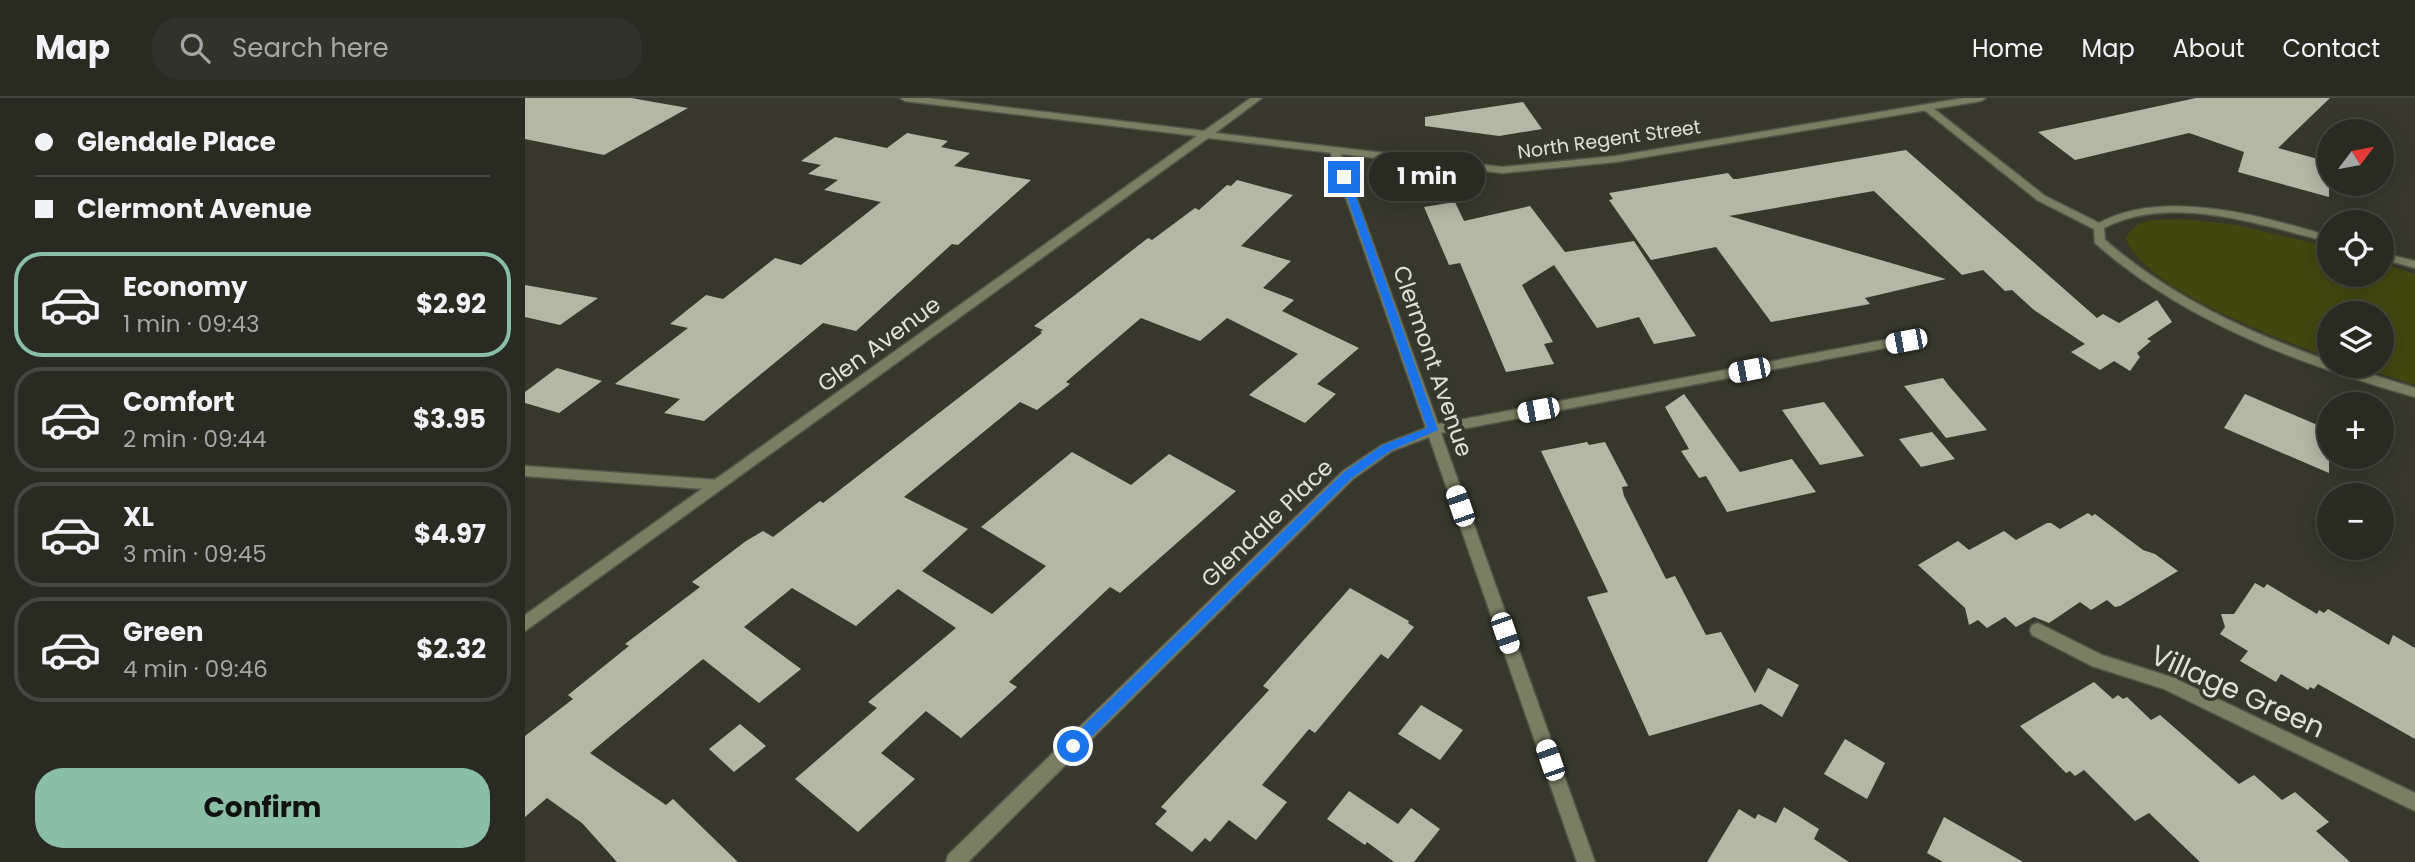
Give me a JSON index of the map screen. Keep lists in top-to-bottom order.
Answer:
{
  "streets": {
    "street": [
      "North Regent Street",
      "Glen Avenue",
      "Clermont Avenue",
      "Glendale Place",
      "Village Green"
    ]
  },
  "crossings": [
    ["North Regent Street", "Glen Avenue"],
    ["North Regent Street", "Clermont Avenue"],
    ["Clermont Avenue", "Glendale Place"]
  ],
  "north": "top right",
  "page": {
    "header": "Map",
    "search": "Search here",
    "nav": [
      "Home",
      "Map",
      "About",
      "Contact"
    ],
    "banner": ["Glendale Place", "Clermont Avenue"],
    "map_buttons": ["+", "−"],
    "bubble": "1 min",
    "list": [
      {
        "name": "Economy",
        "note": "1 min · 09:43",
        "value": "$2.92"
      },
      {
        "name": "Comfort",
        "note": "2 min · 09:44",
        "value": "$3.95"
      },
      {
        "name": "XL",
        "note": "3 min · 09:45",
        "value": "$4.97"
      },
      {
        "name": "Green",
        "note": "4 min · 09:46",
        "value": "$2.32"
      }
    ],
    "buttons": "Confirm"
  }
}
